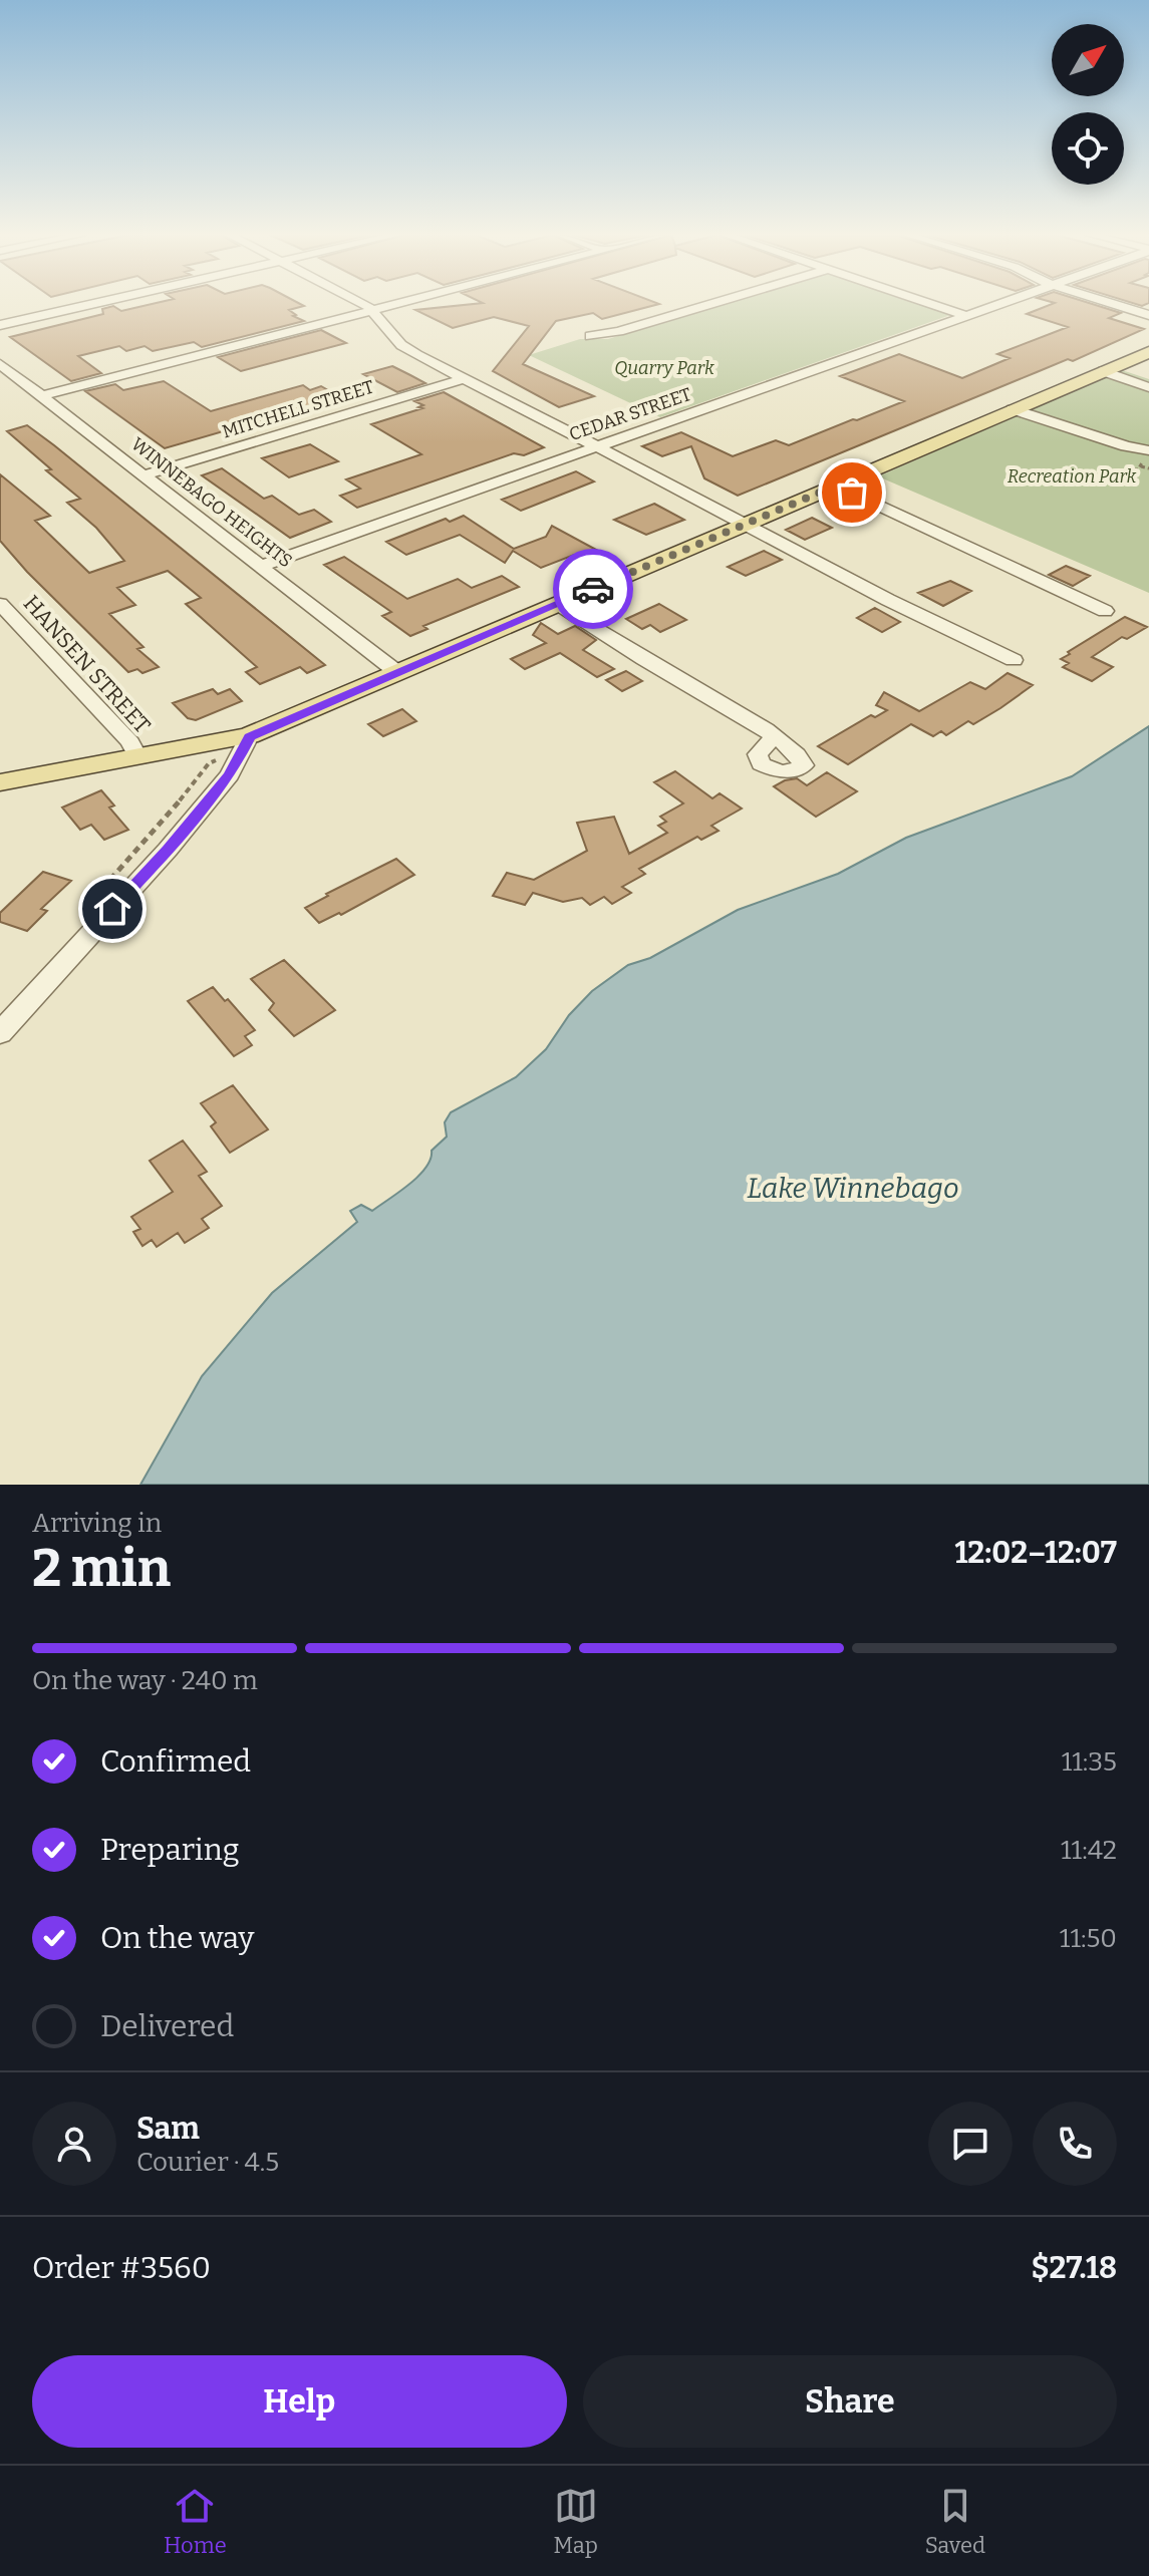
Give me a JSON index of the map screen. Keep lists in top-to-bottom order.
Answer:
{
  "streets": {
    "street": [
      "MITCHELL STREET",
      "CEDAR STREET",
      "WINNEBAGO HEIGHTS",
      "HANSEN STREET"
    ]
  },
  "crossings": [
    ["MITCHELL STREET", "WINNEBAGO HEIGHTS"],
    ["CEDAR STREET", "WINNEBAGO HEIGHTS"]
  ],
  "water": ["Lake Winnebago"],
  "parks": ["Quarry Park", "Recreation Park"],
  "north": "top right",
  "page": {
    "heading": ["2 min", "Arriving in", "12:02–12:07"],
    "panel": [
      "Sam",
      "Courier · 4.5",
      "Order #3560",
      "$27.18"
    ],
    "bar": "On the way · 240 m",
    "list": [
      ["Confirmed", "11:35"],
      ["Preparing", "11:42"],
      ["On the way", "11:50"],
      "Delivered"
    ],
    "buttons": ["Help", "Share"],
    "tabs": ["Home", "Map", "Saved"]
  }
}
